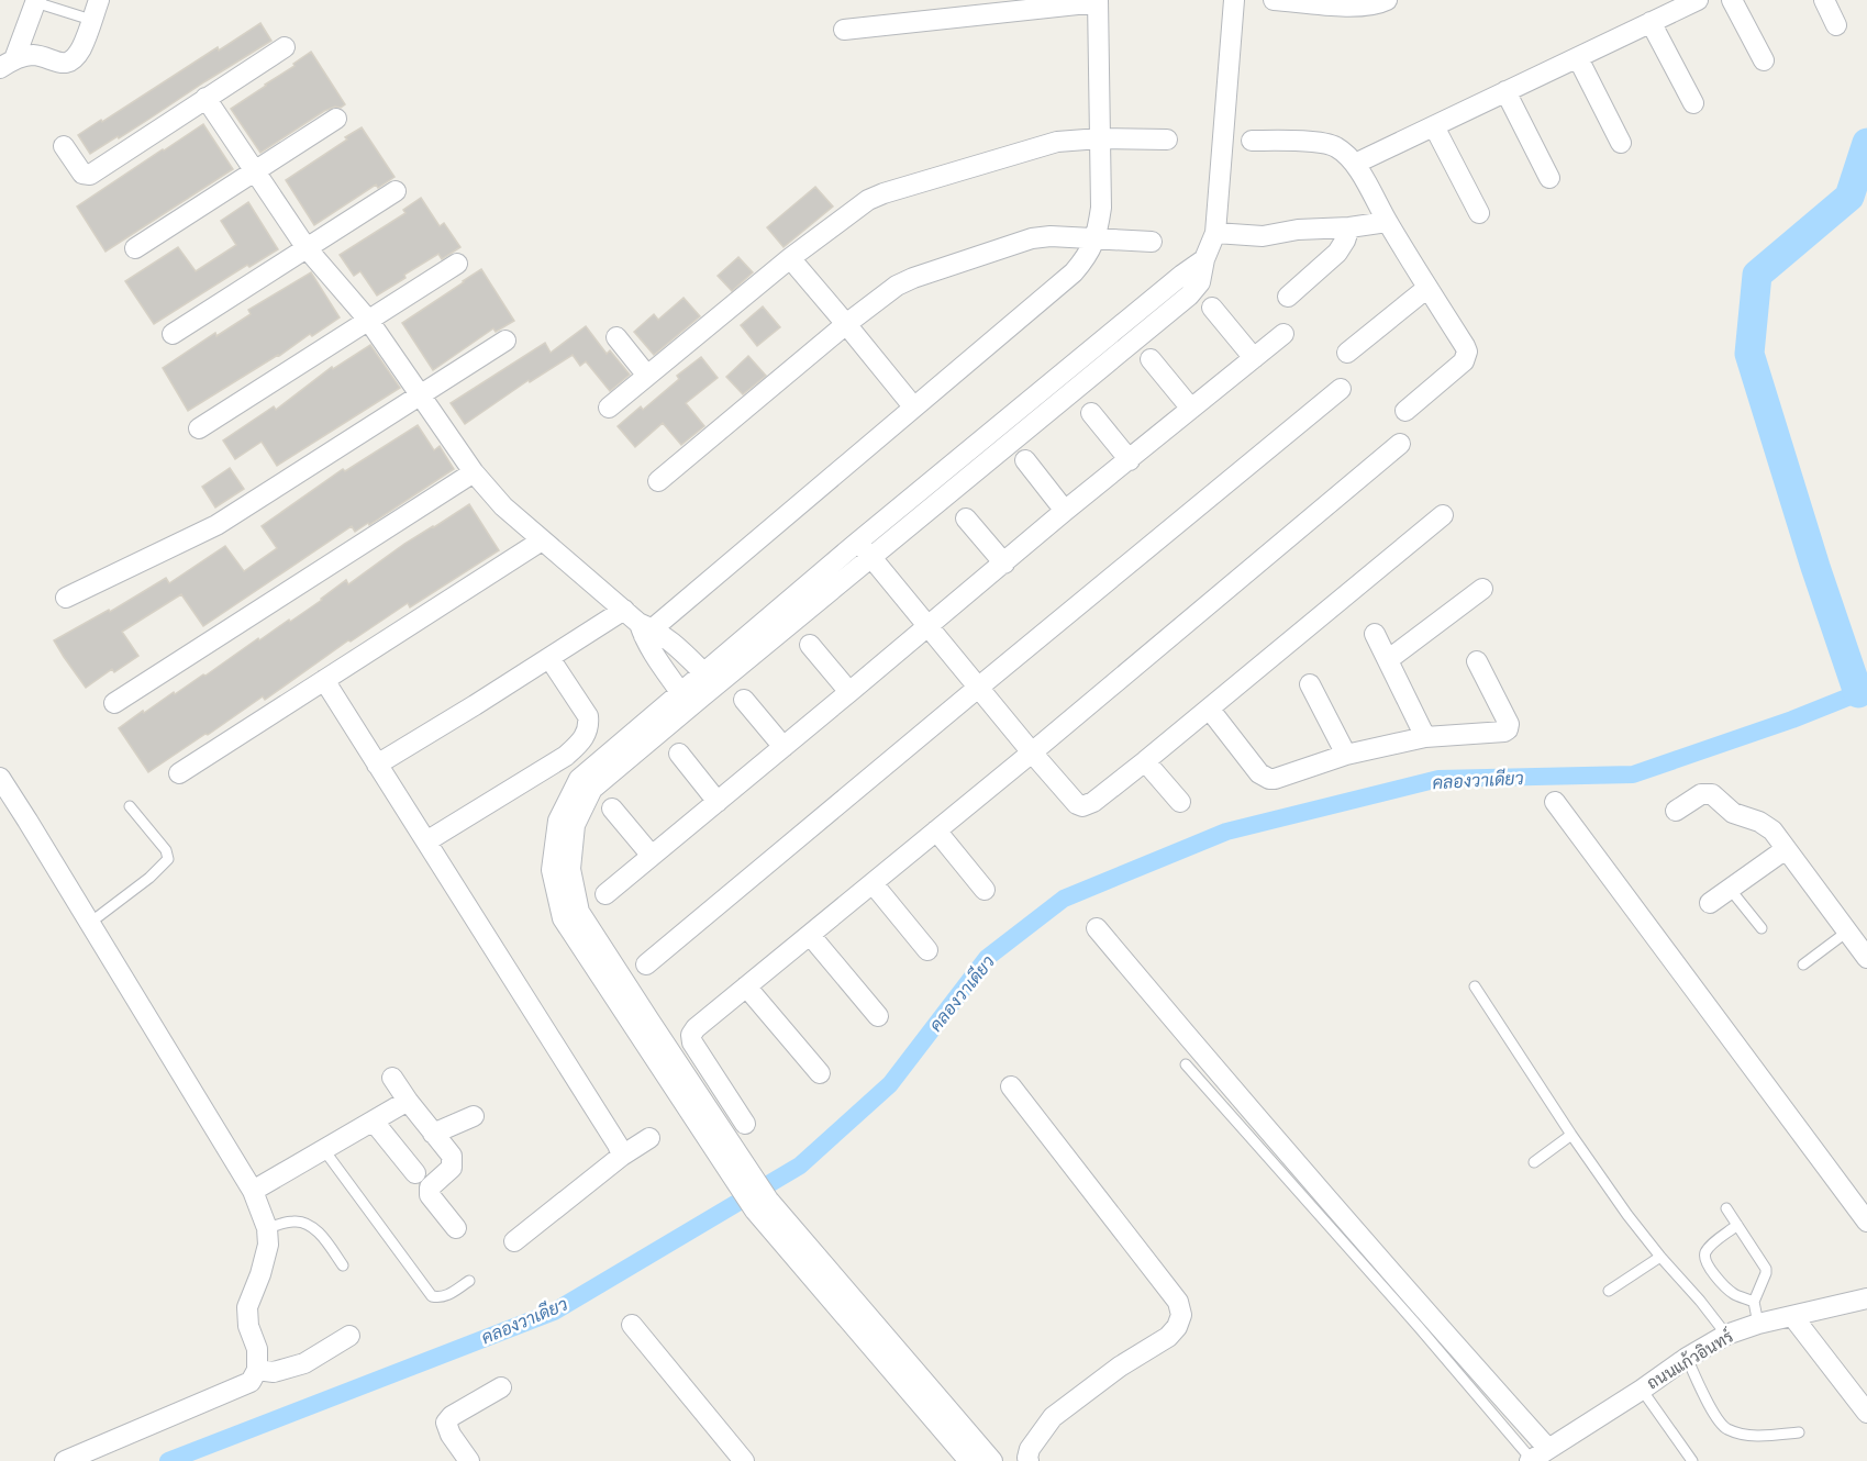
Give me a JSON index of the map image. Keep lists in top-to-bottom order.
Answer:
{
  "streets": {
    "street": ["ถนนแก้วอินทร์"]
  },
  "water": ["คลองวาเดียว"]
}
